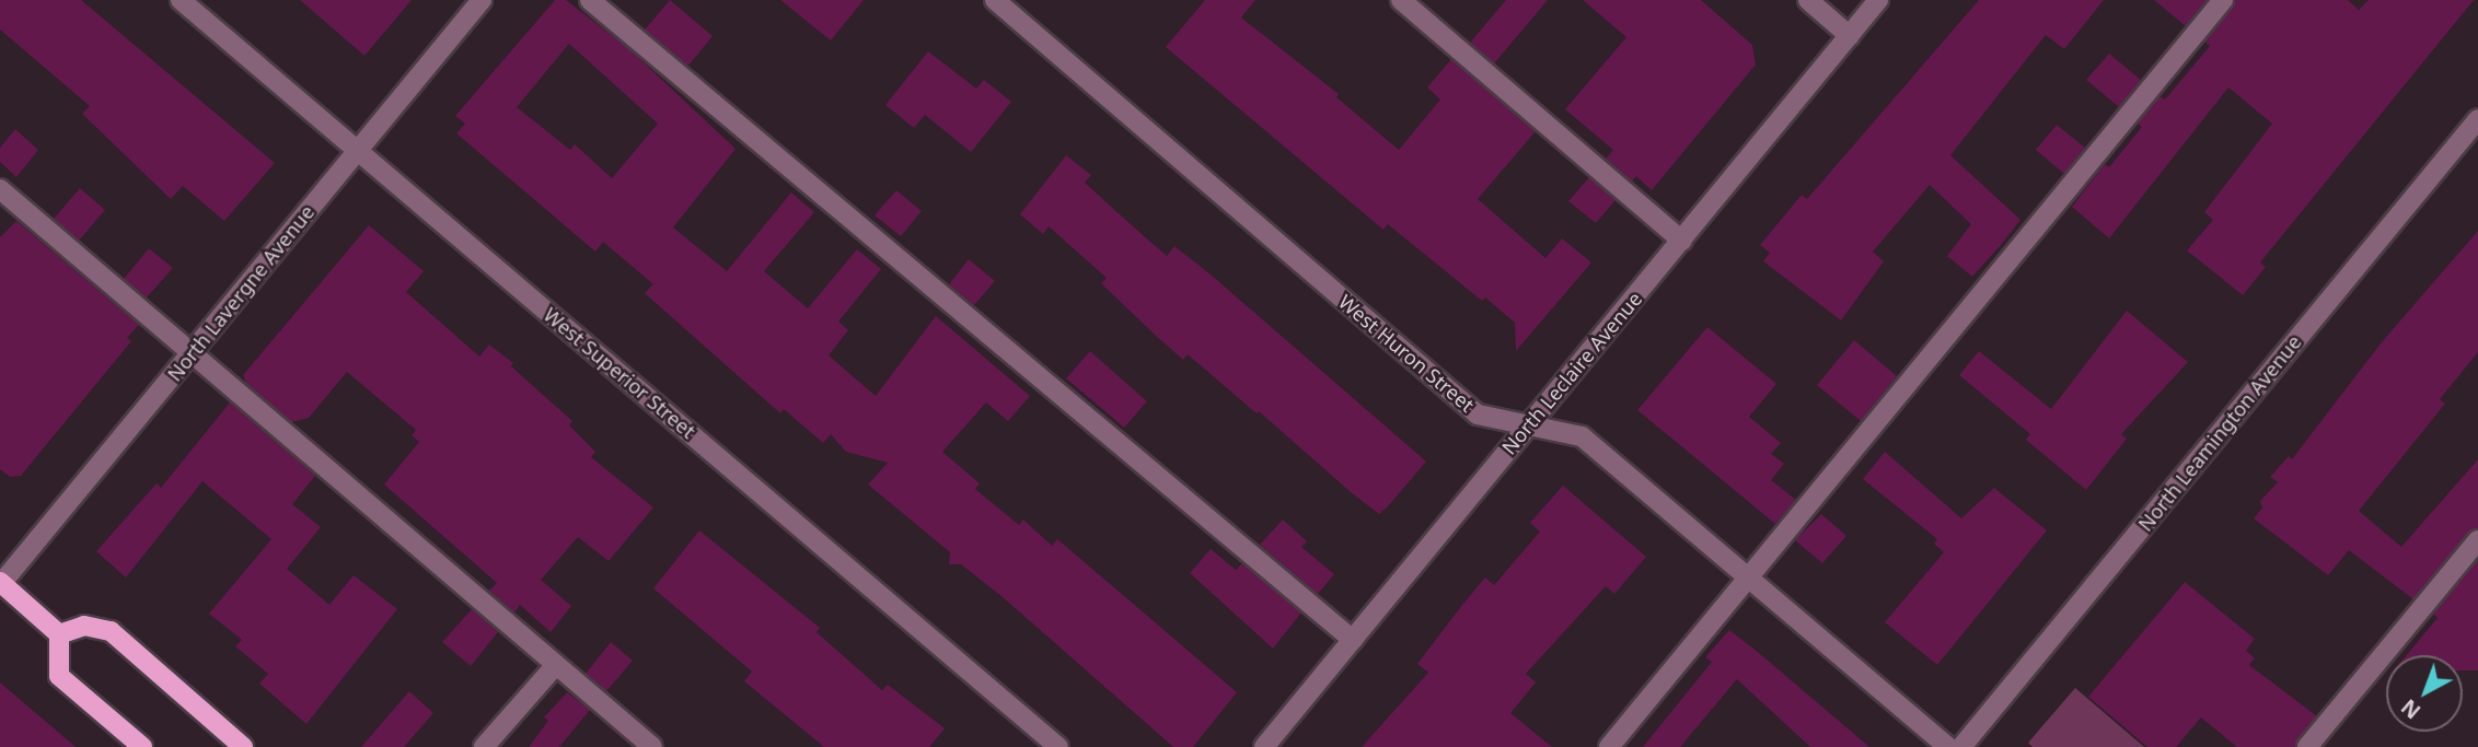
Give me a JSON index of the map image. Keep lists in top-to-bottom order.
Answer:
{
  "streets": {
    "street": [
      "North Lavergne Avenue",
      "West Huron Street",
      "West Superior Street",
      "North Leclaire Avenue",
      "North Leamington Avenue"
    ]
  },
  "crossings": [
    ["North Lavergne Avenue", "West Superior Street"],
    ["West Huron Street", "North Leclaire Avenue"]
  ],
  "north": "bottom left"
}
